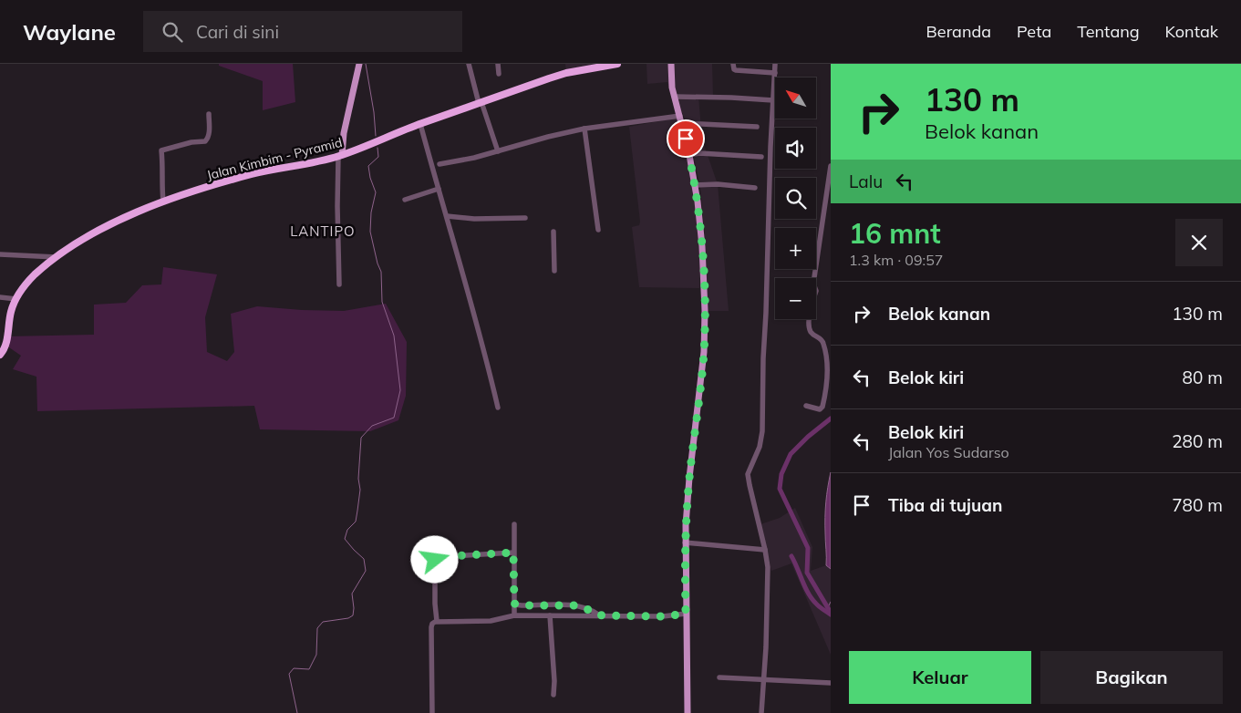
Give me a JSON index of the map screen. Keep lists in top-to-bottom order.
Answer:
{
  "streets": {
    "highway": ["Jalan Kimbim - Pyramid"]
  },
  "districts": ["LANTIPO"],
  "north": "top left",
  "page": {
    "header": "Waylane",
    "search": "Cari di sini",
    "nav": [
      "Beranda",
      "Peta",
      "Tentang",
      "Kontak"
    ],
    "turn": ["130 m", "Belok kanan"],
    "map_buttons": ["+", "−"],
    "then": "Lalu",
    "heading": ["16 mnt", "1.3 km · 09:57"],
    "list": [
      {
        "name": "Belok kanan",
        "value": "130 m"
      },
      {
        "name": "Belok kiri",
        "value": "80 m"
      },
      {
        "name": "Belok kiri",
        "note": "Jalan Yos Sudarso",
        "value": "280 m"
      },
      {
        "name": "Tiba di tujuan",
        "value": "780 m"
      }
    ],
    "buttons": ["Keluar", "Bagikan"]
  }
}
